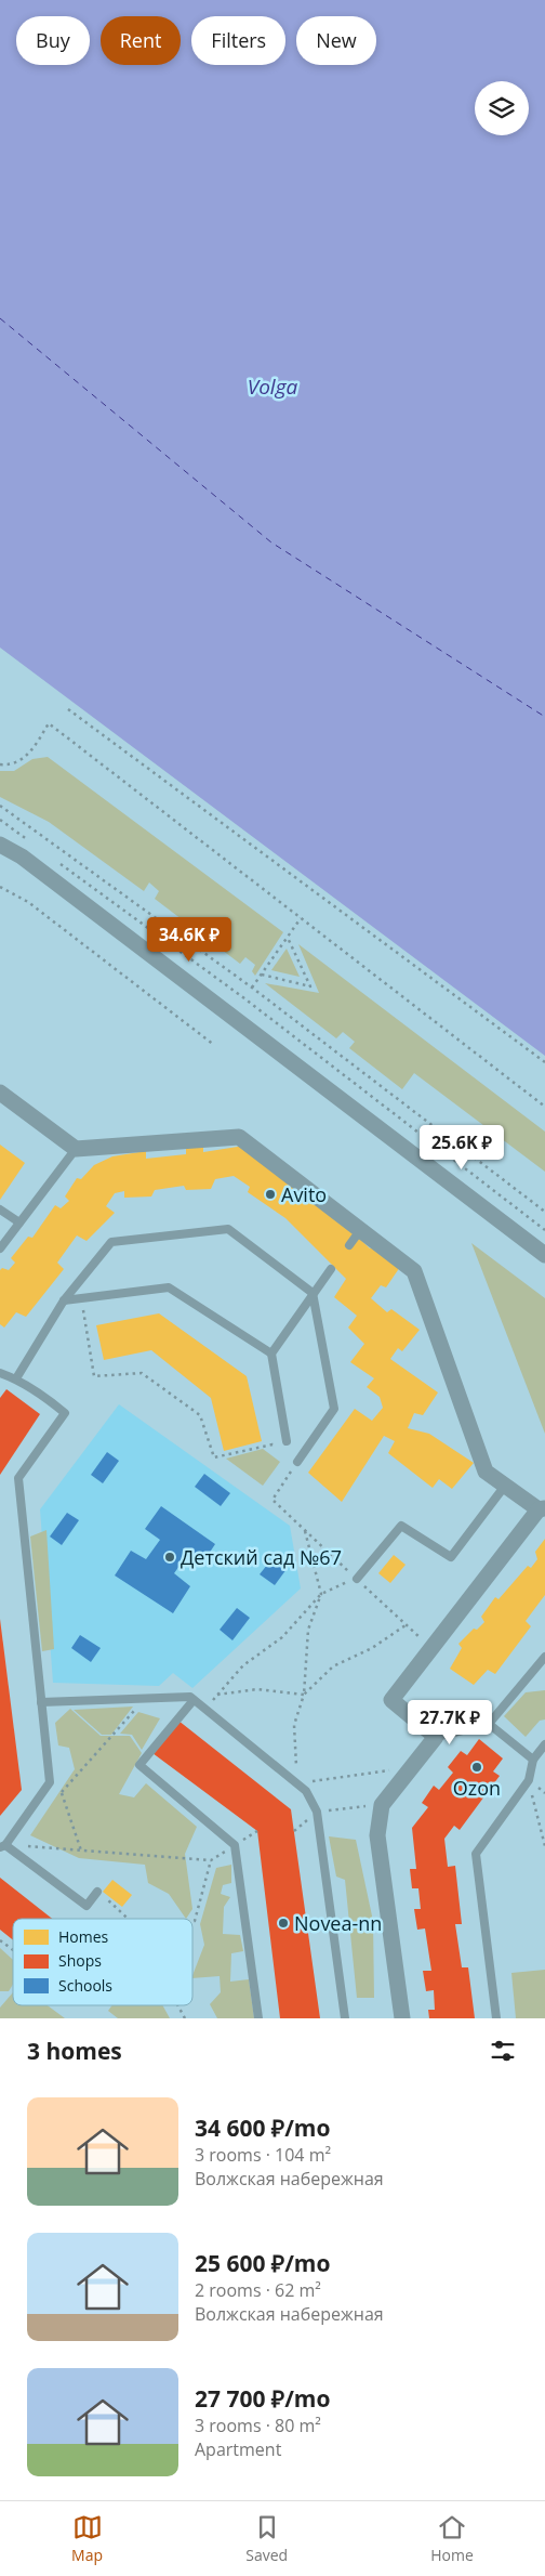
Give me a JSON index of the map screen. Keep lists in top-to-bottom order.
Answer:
{
  "water": ["Volga"],
  "places": [
    "Avito",
    "Детский сад №67",
    "Ozon",
    "Novea-nn"
  ],
  "legend": ["Homes", "Shops", "Schools"],
  "page": {
    "chip": [
      "Buy",
      "Rent",
      "Filters",
      "New"
    ],
    "price": ["34.6K ₽", "25.6K ₽", "27.7K ₽"],
    "heading": "3 homes",
    "list": [
      {
        "name": "34 600 ₽/mo",
        "note": "3 rooms · 104 m² · Волжская набережная"
      },
      {
        "name": "25 600 ₽/mo",
        "note": "2 rooms · 62 m² · Волжская набережная"
      },
      {
        "name": "27 700 ₽/mo",
        "note": "3 rooms · 80 m² · Apartment"
      }
    ],
    "tabs": ["Map", "Saved", "Home"]
  }
}
